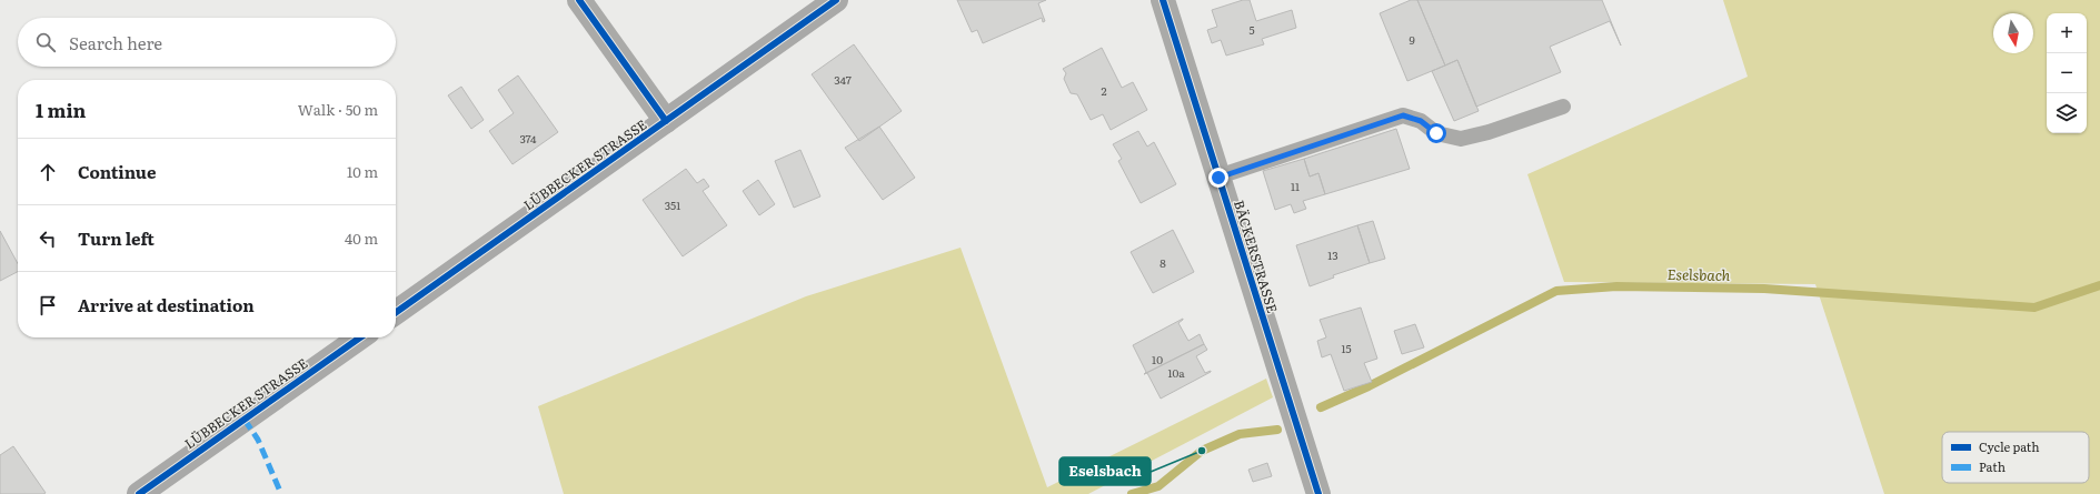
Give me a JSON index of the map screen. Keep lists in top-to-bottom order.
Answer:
{
  "streets": {
    "main road": ["LÜBBECKER STRASSE"],
    "street": ["BÄCKERSTRASSE"]
  },
  "water": ["Eselsbach"],
  "places": ["Eselsbach"],
  "house_numbers": [
    "5",
    "9",
    "347",
    "2",
    "374",
    "11",
    "351",
    "13",
    "8",
    "15",
    "10",
    "10a"
  ],
  "legend": ["Cycle path", "Path"],
  "north": "bottom",
  "page": {
    "map_buttons": ["+", "−"],
    "search": "Search here",
    "heading": ["1 min", "Walk · 50 m"],
    "list": [
      ["Continue", "10 m"],
      ["Turn left", "40 m"],
      "Arrive at destination"
    ]
  }
}
